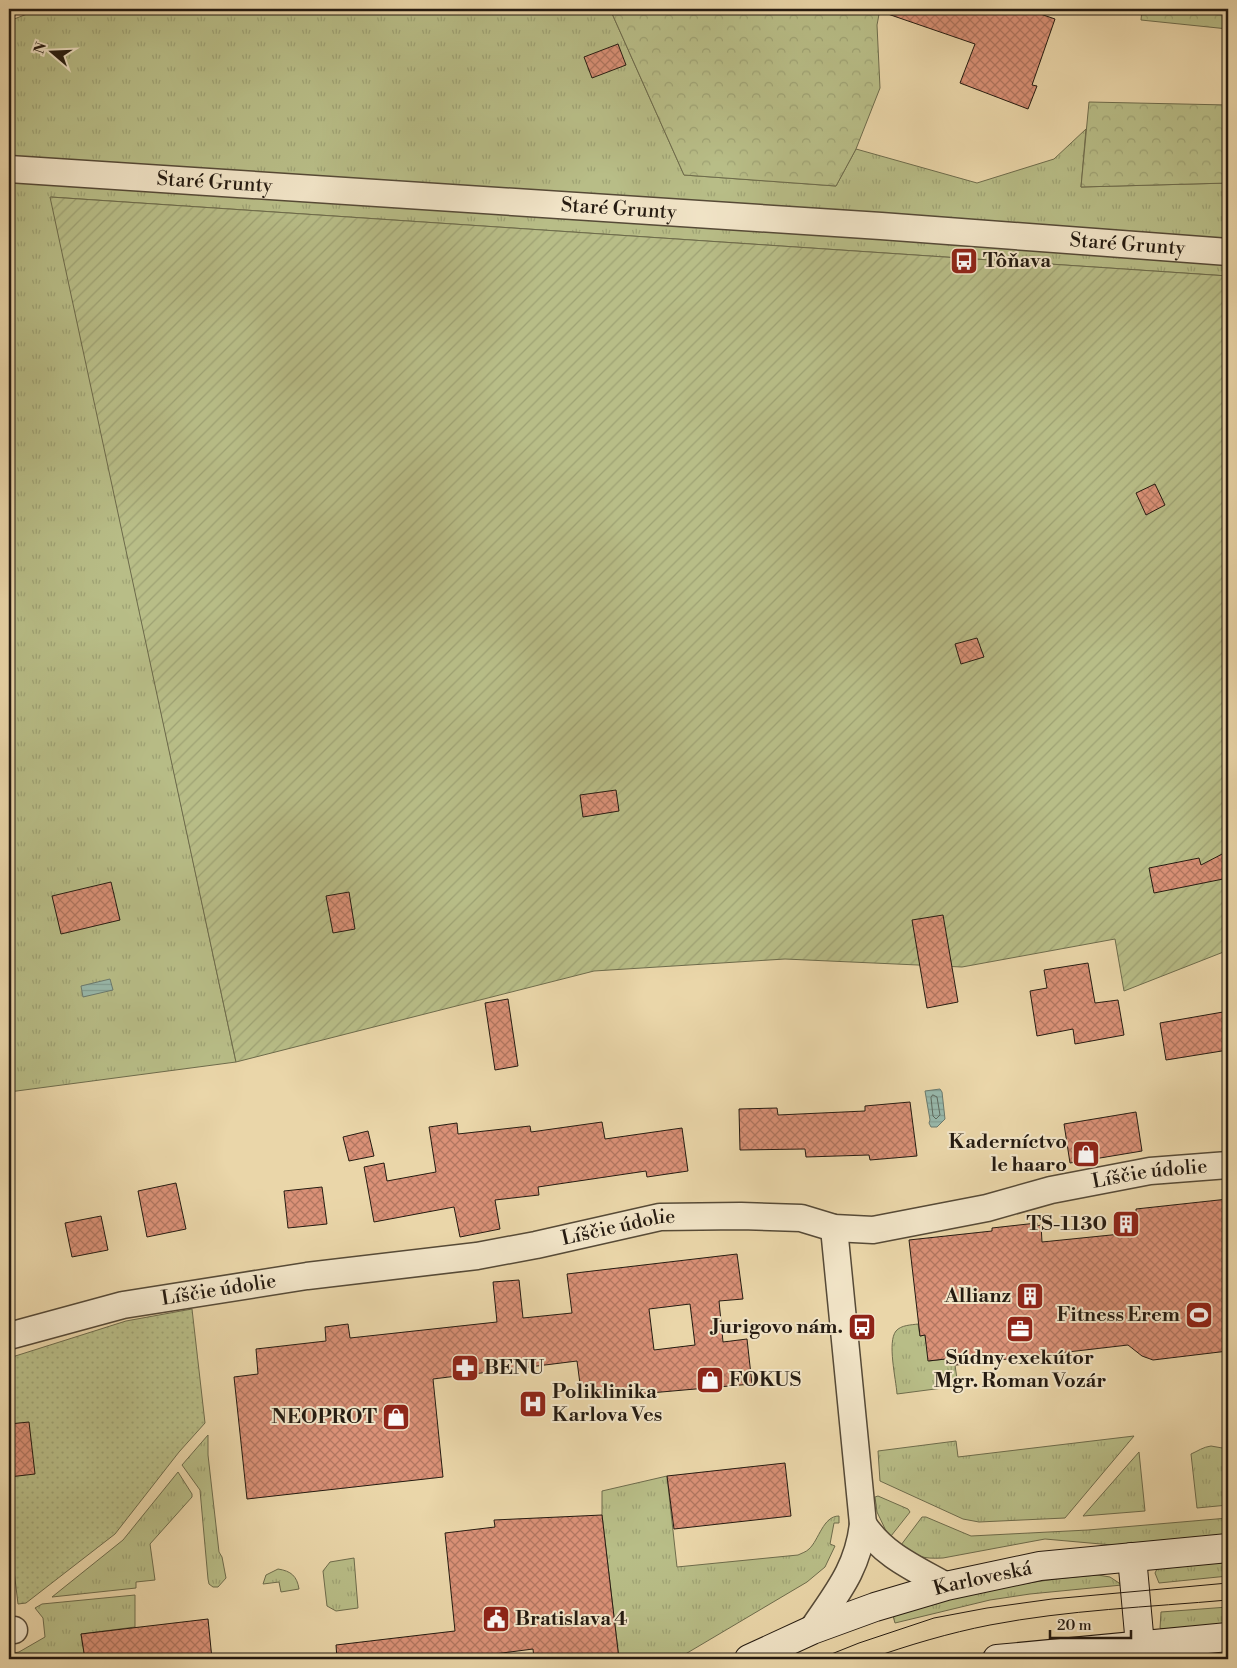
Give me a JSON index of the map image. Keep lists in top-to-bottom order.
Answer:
{
  "streets": {
    "main road": ["Karloveská"],
    "street": ["Staré Grunty", "Líščie údolie"]
  },
  "places": {
    "bus stop": ["Tôňava", "Jurigovo nám."],
    "shop": ["Kaderníctvo le haaro", "FOKUS", "NEOPROT"],
    "building": ["TS-1130", "Allianz"],
    "sports": ["Fitness Erem"],
    "office": ["Súdny exekútor Mgr. Roman Vozár"],
    "pharmacy": ["BENU"],
    "hospital": ["Poliklinika Karlova Ves"],
    "public building": ["Bratislava 4"]
  },
  "scale_bar": "20 m",
  "north": "left"
}
